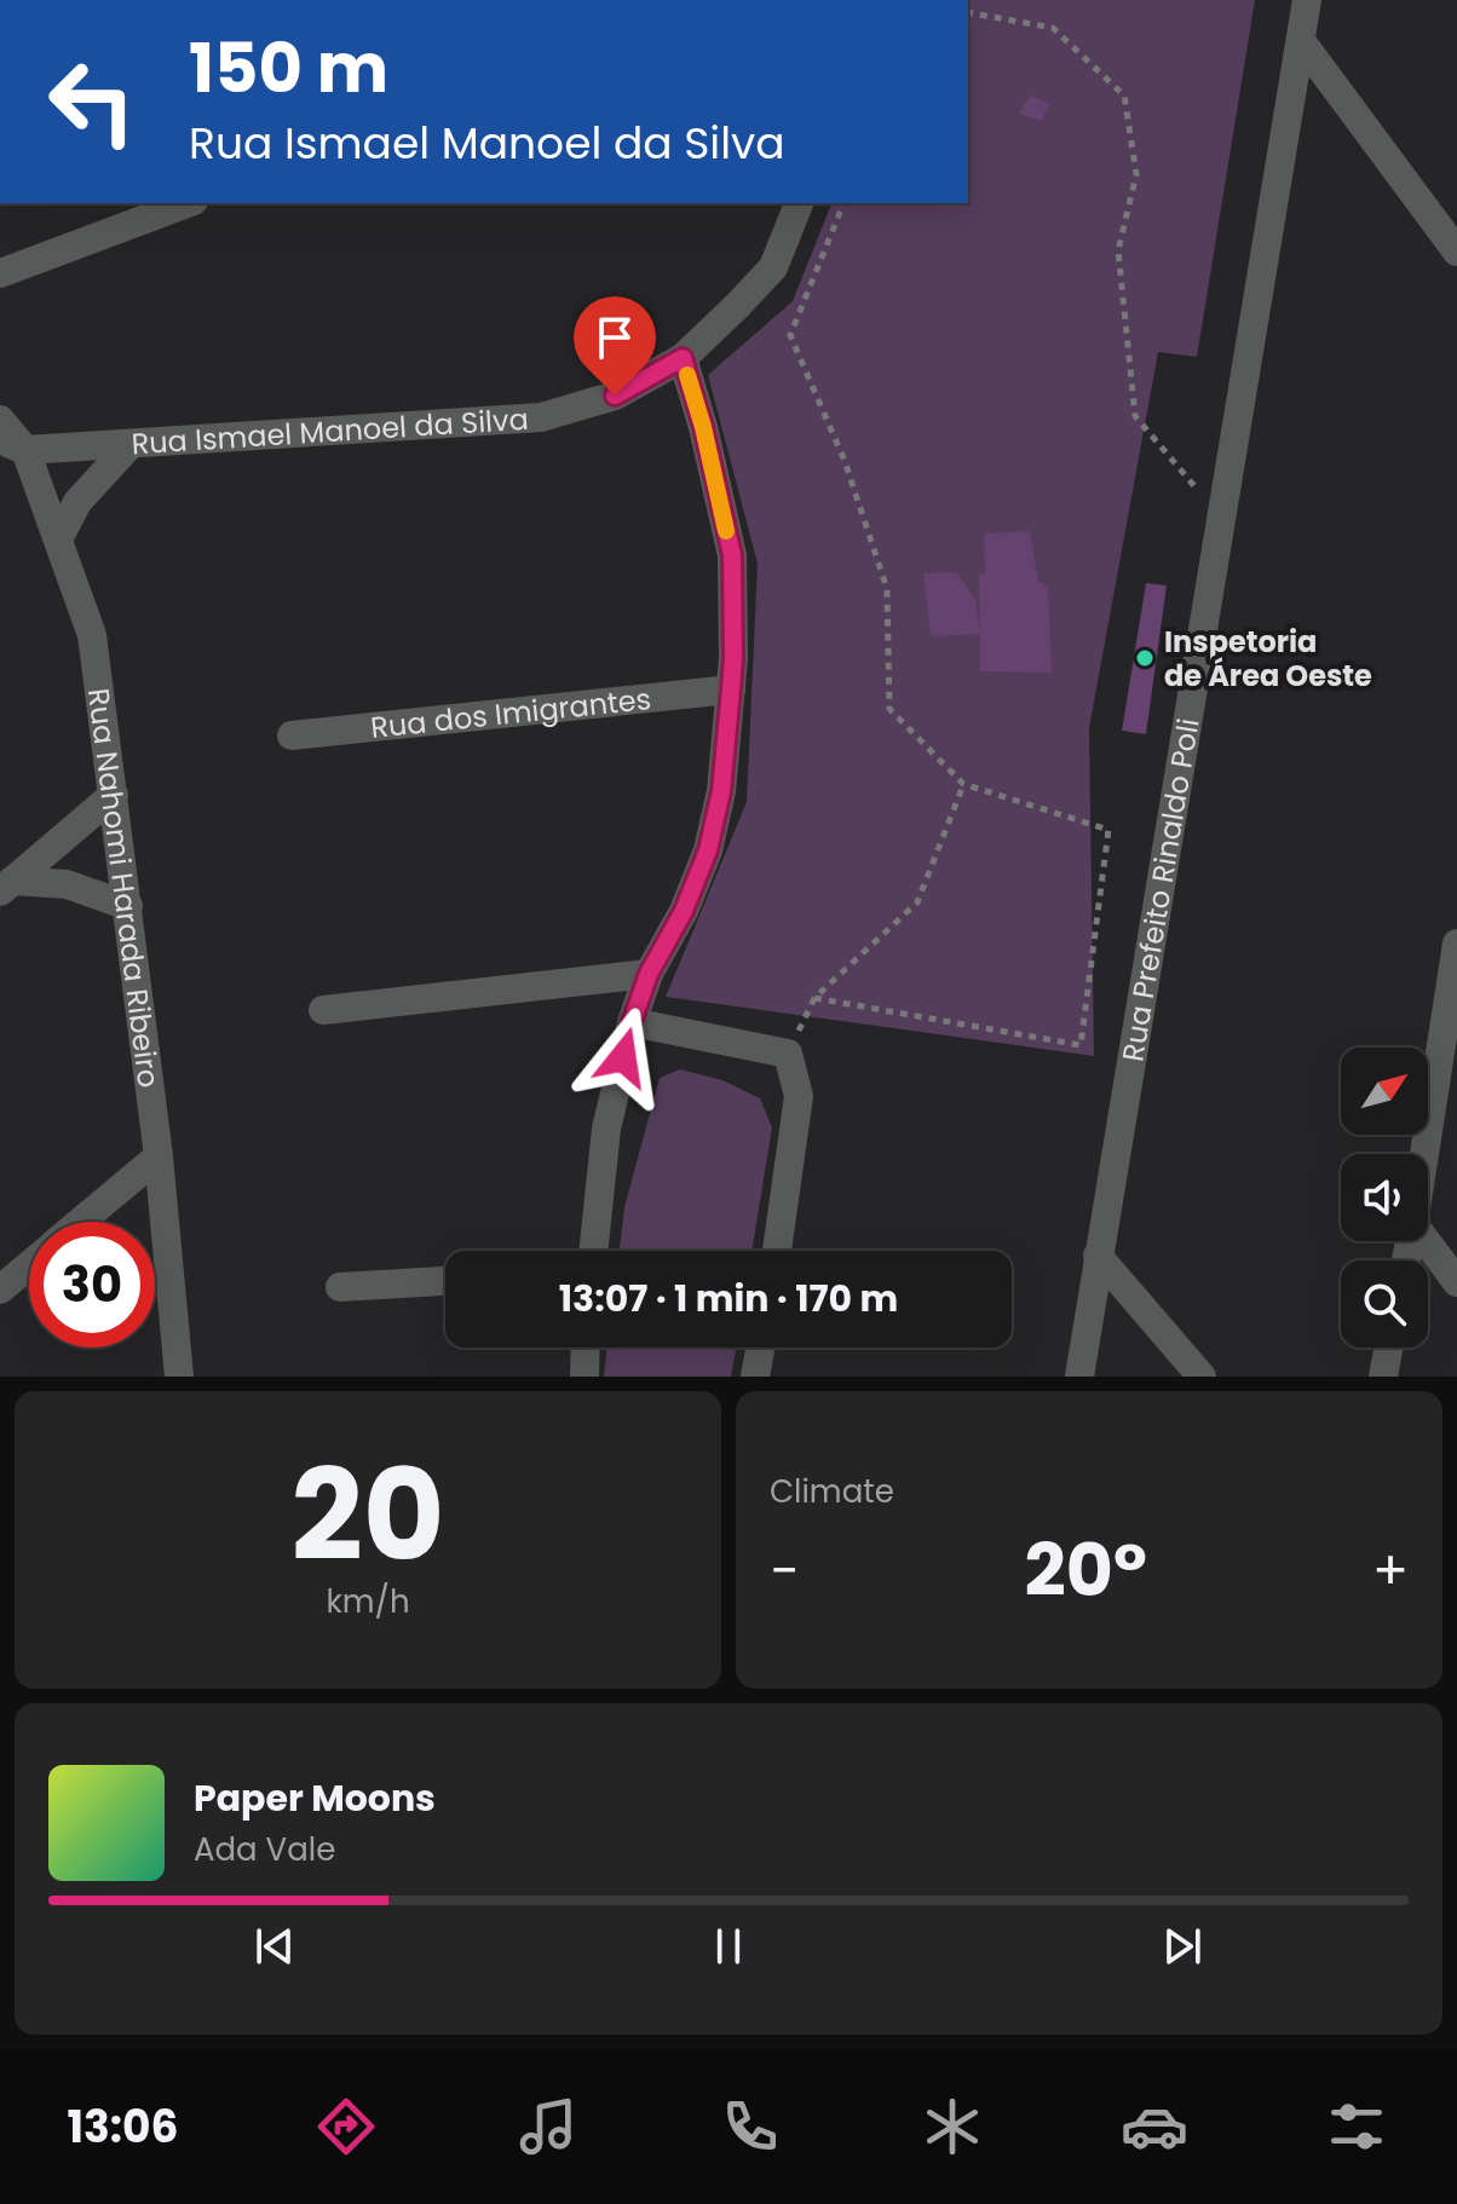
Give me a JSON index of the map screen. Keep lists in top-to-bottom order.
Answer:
{
  "streets": {
    "street": [
      "Rua Ismael Manoel da Silva",
      "Rua dos Imigrantes",
      "Rua Nahomi Harada Ribeiro",
      "Rua Prefeito Rinaldo Poli"
    ]
  },
  "crossings": [
    ["Rua Ismael Manoel da Silva", "Rua Nahomi Harada Ribeiro"]
  ],
  "places": ["Inspetoria de Área Oeste"],
  "north": "top right",
  "page": {
    "turn": ["150 m", "Rua Ismael Manoel da Silva"],
    "limit": "30",
    "trip": "13:07 · 1 min · 170 m",
    "tile": [
      ["20", "km/h"],
      "Climate"
    ],
    "heat": ["−", "20°", "+"],
    "song": ["Paper Moons", "Ada Vale"],
    "tabs": "13:06"
  }
}
